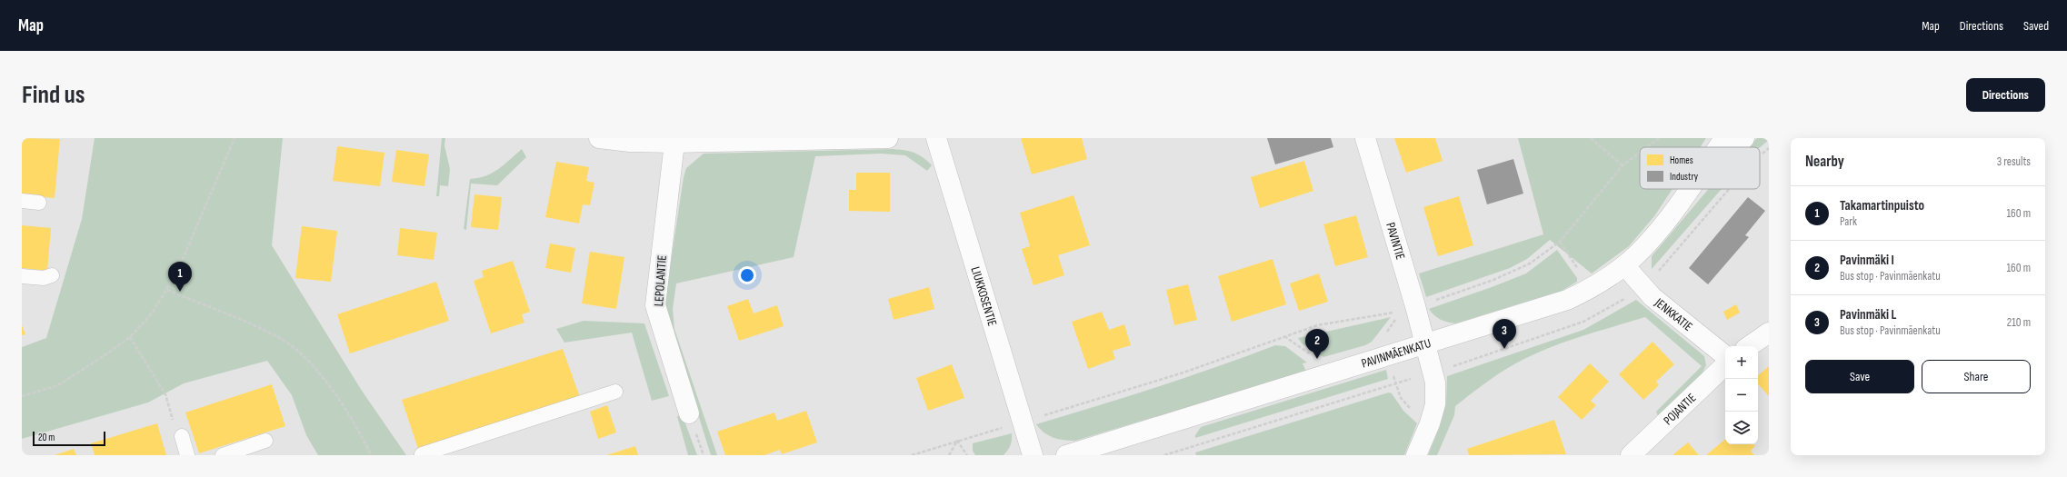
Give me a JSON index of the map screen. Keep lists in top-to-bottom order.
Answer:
{
  "streets": {
    "street": [
      "PAVINTIE",
      "LEPOLANTIE",
      "LIUKKOSENTIE",
      "JENKKATIE",
      "PAVINMÄENKATU",
      "POJANTIE"
    ]
  },
  "crossings": [
    ["PAVINTIE", "PAVINMÄENKATU"],
    ["JENKKATIE", "PAVINMÄENKATU"]
  ],
  "legend": ["Homes", "Industry"],
  "scale_bar": "20 m",
  "page": {
    "header": "Map",
    "nav": ["Map", "Directions", "Saved"],
    "buttons": [
      "Directions",
      ["Save", "Share"]
    ],
    "title": "Find us",
    "heading": ["Nearby", "3 results"],
    "list": [
      {
        "mark": "1",
        "name": "Takamartinpuisto",
        "note": "Park",
        "value": "160 m"
      },
      {
        "mark": "2",
        "name": "Pavinmäki I",
        "note": "Bus stop · Pavinmäenkatu",
        "value": "160 m"
      },
      {
        "mark": "3",
        "name": "Pavinmäki L",
        "note": "Bus stop · Pavinmäenkatu",
        "value": "210 m"
      }
    ],
    "pins": ["1", "3", "2"],
    "map_buttons": ["+", "−"],
    "scale": "20 m"
  }
}
